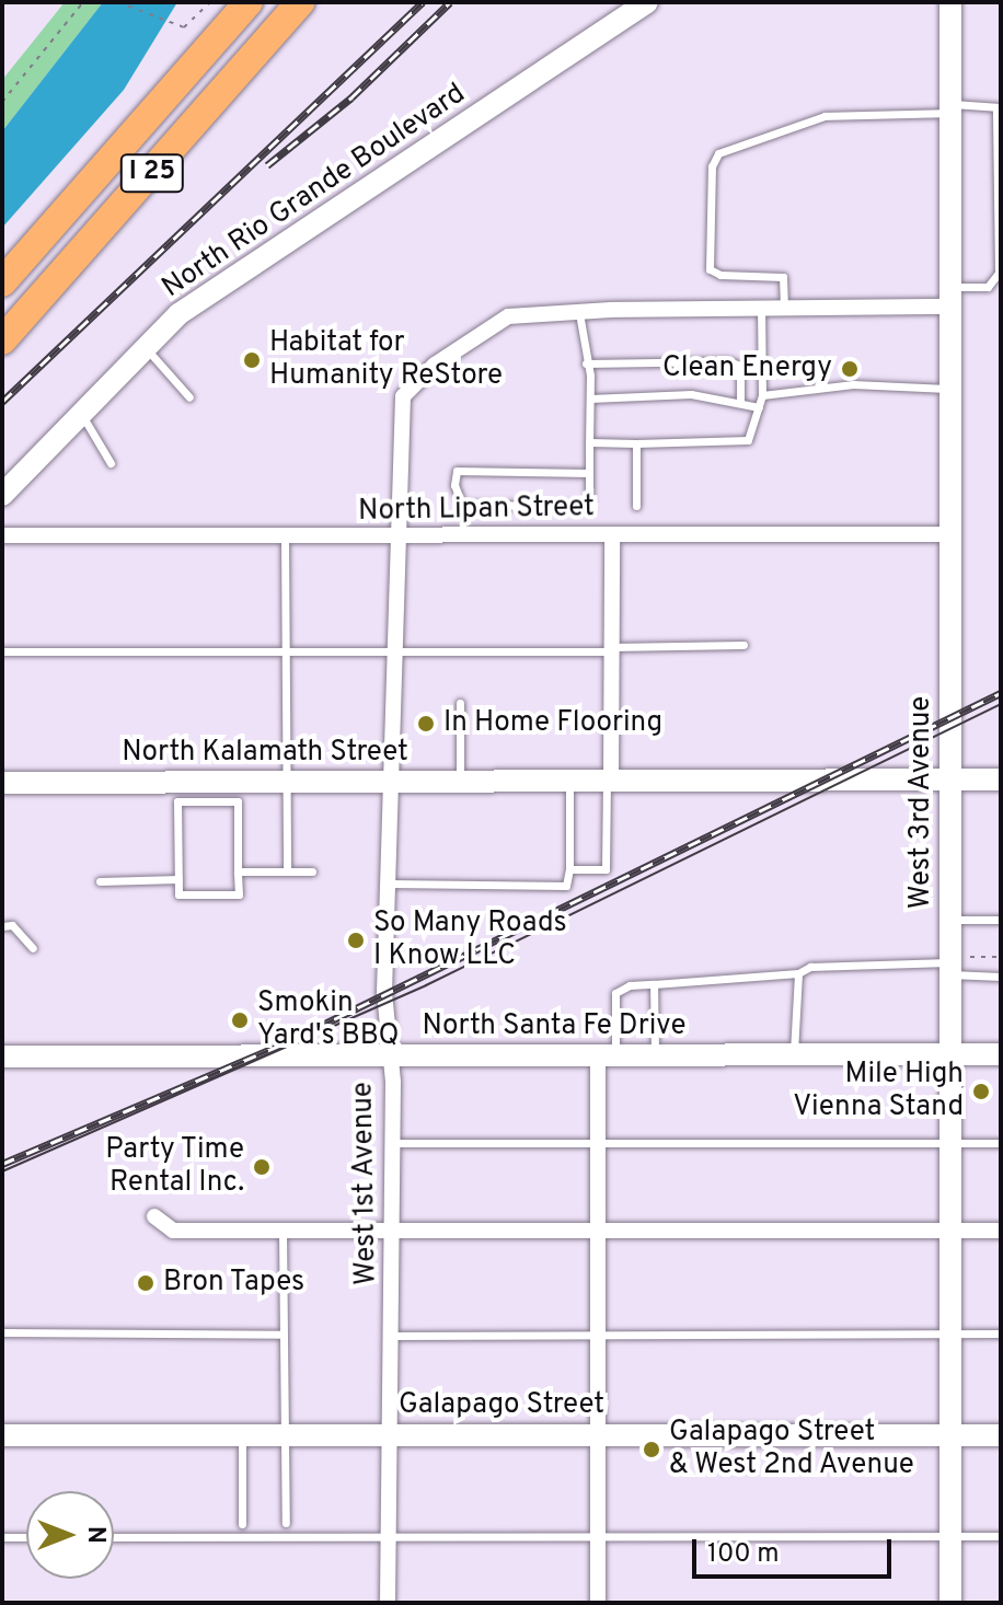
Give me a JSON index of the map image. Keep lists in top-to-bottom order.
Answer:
{
  "streets": {
    "highway": ["I 25"],
    "street": [
      "North Rio Grande Boulevard",
      "North Lipan Street",
      "North Kalamath Street",
      "West 3rd Avenue",
      "North Santa Fe Drive",
      "West 1st Avenue",
      "Galapago Street"
    ]
  },
  "crossings": [
    ["North Lipan Street", "West 3rd Avenue"],
    ["North Lipan Street", "West 1st Avenue"],
    ["North Kalamath Street", "West 3rd Avenue"],
    ["North Kalamath Street", "West 1st Avenue"],
    ["West 3rd Avenue", "North Santa Fe Drive"],
    ["West 3rd Avenue", "Galapago Street"],
    ["North Santa Fe Drive", "West 1st Avenue"],
    ["West 1st Avenue", "Galapago Street"]
  ],
  "places": [
    "Habitat for Humanity ReStore",
    "Clean Energy",
    "In Home Flooring",
    "So Many Roads I Know LLC",
    "Smokin Yard's BBQ",
    "Mile High Vienna Stand",
    "Party Time Rental Inc.",
    "Bron Tapes",
    "Galapago Street & West 2nd Avenue"
  ],
  "scale_bar": "100 m",
  "north": "right"
}
